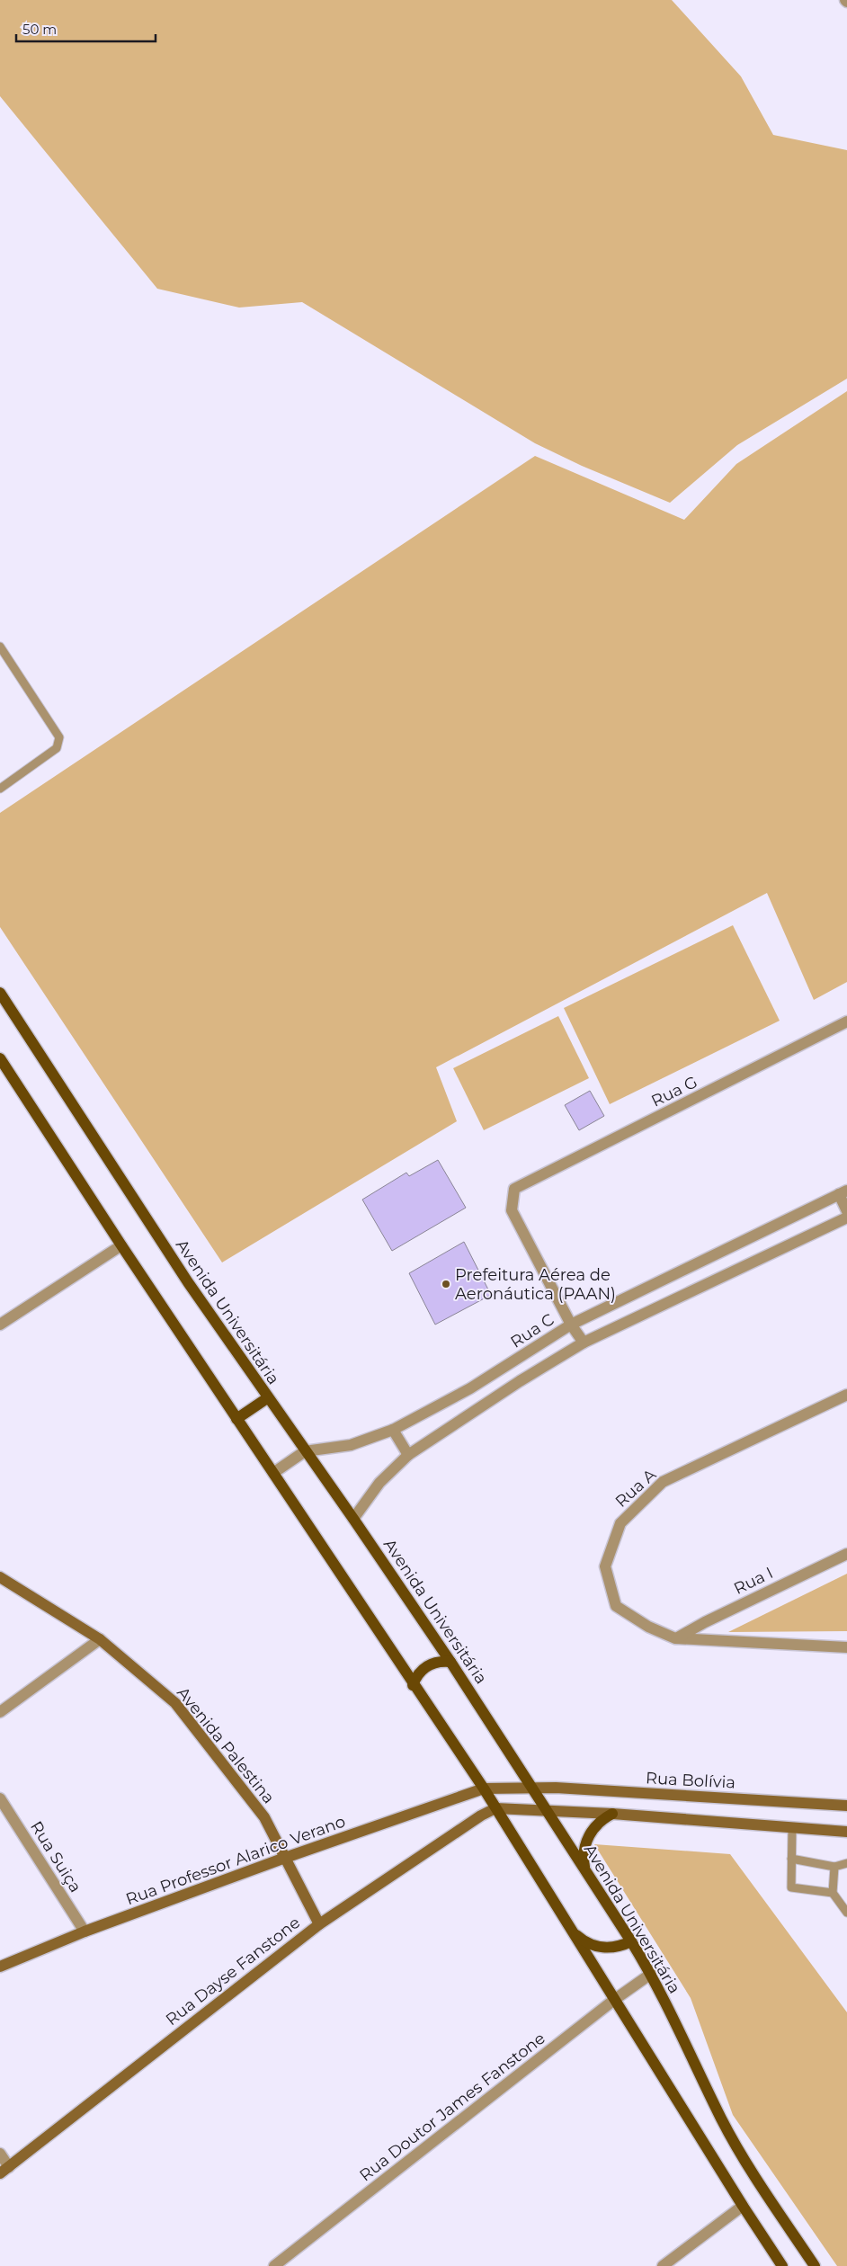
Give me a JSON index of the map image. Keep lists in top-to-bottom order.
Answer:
{
  "streets": {
    "main road": [
      "Avenida Universitária",
      "Avenida Palestina",
      "Rua Bolívia",
      "Rua Professor Alarico Verano",
      "Rua Dayse Fanstone"
    ],
    "street": [
      "Rua G",
      "Rua C",
      "Rua A",
      "Rua I",
      "Rua Suiça",
      "Rua Doutor James Fanstone"
    ]
  },
  "crossings": [
    ["Rua G", "Rua C"],
    ["Avenida Universitária", "Rua C"],
    ["Avenida Universitária", "Rua Bolívia"],
    ["Avenida Universitária", "Rua Doutor James Fanstone"],
    ["Rua A", "Rua I"],
    ["Avenida Palestina", "Rua Professor Alarico Verano"],
    ["Avenida Palestina", "Rua Dayse Fanstone"],
    ["Rua Bolívia", "Rua Professor Alarico Verano"],
    ["Rua Suiça", "Rua Professor Alarico Verano"]
  ],
  "places": ["Prefeitura Aérea de Aeronáutica (PAAN)"],
  "scale_bar": "50 m"
}
